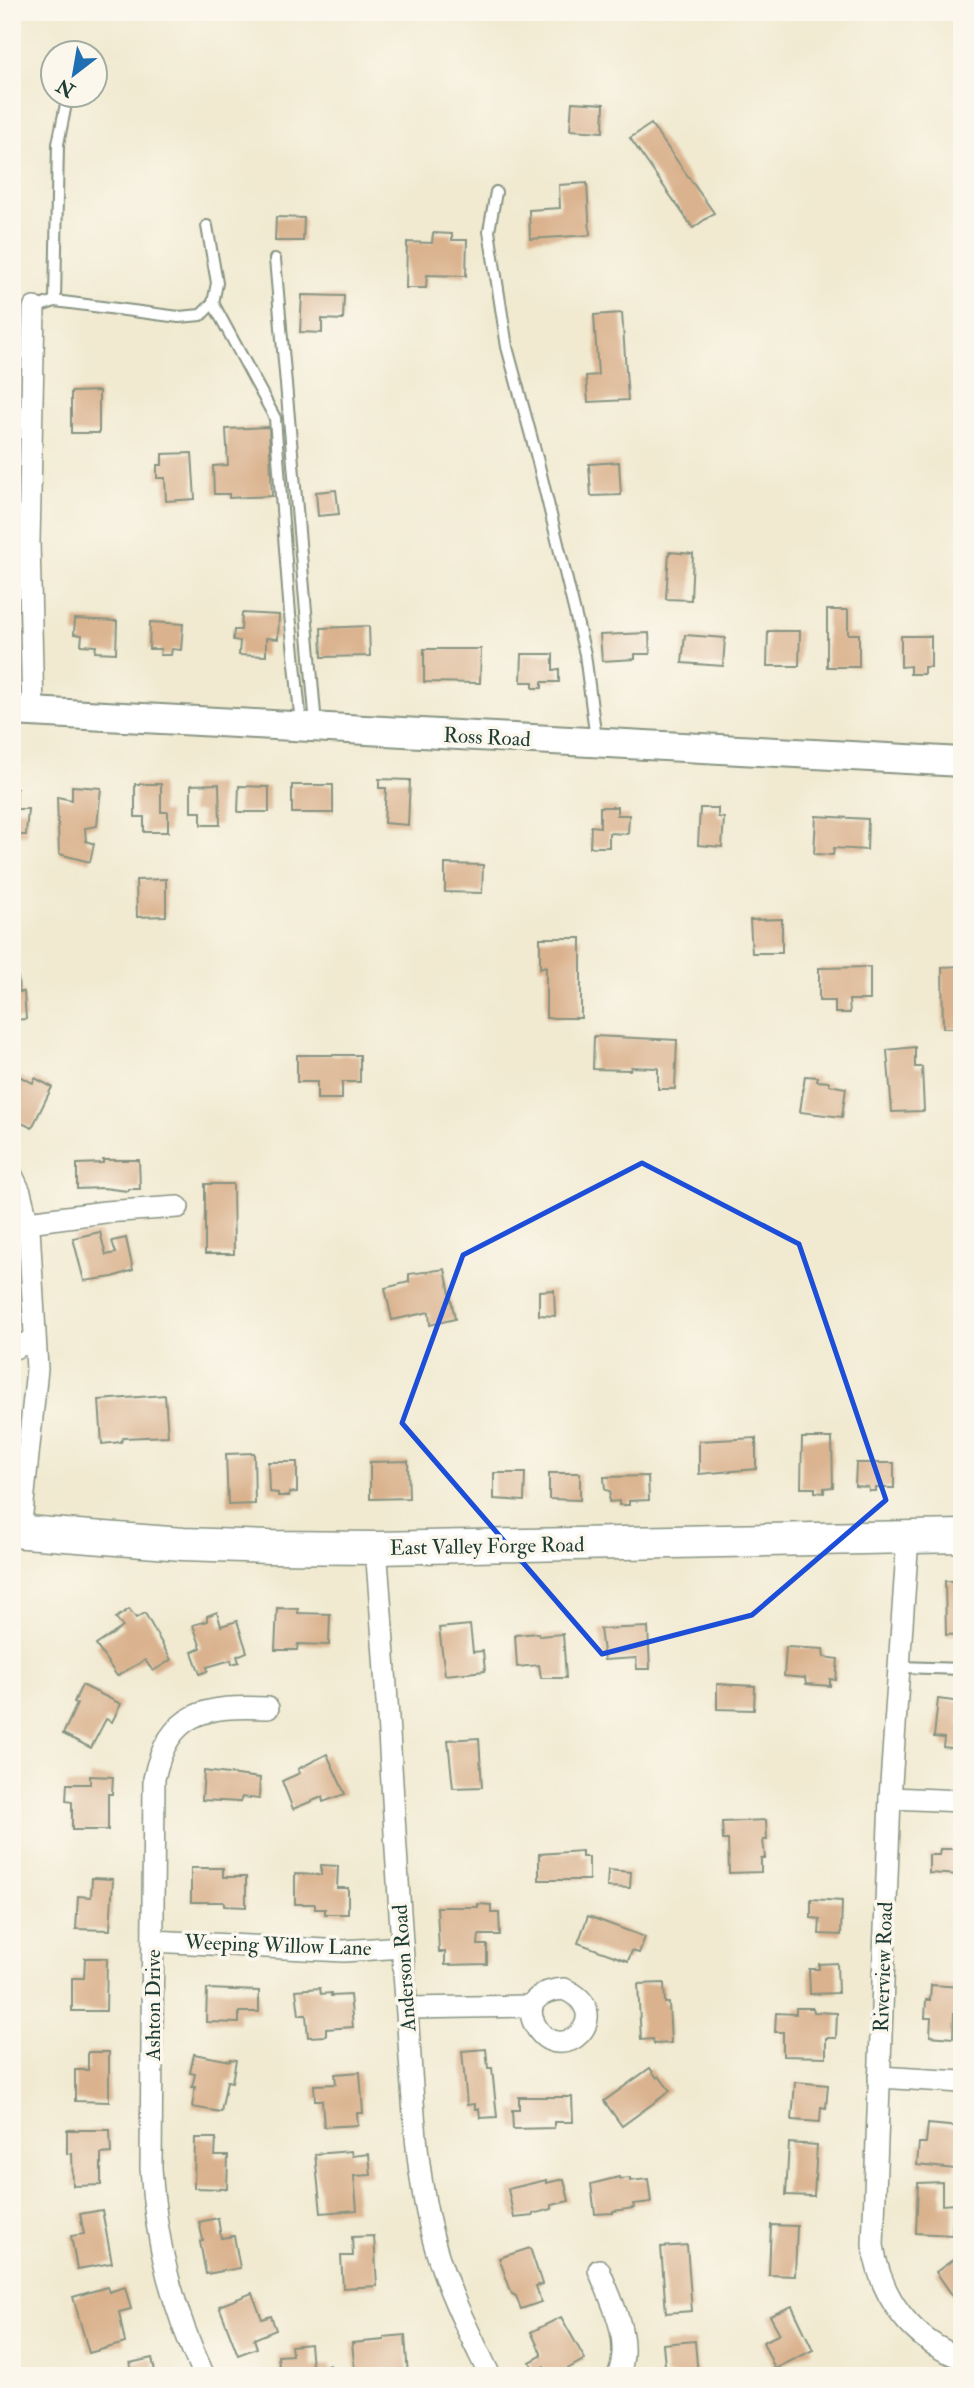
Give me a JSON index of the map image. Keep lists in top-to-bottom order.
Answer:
{
  "streets": {
    "main road": ["East Valley Forge Road"],
    "street": [
      "Ross Road",
      "Weeping Willow Lane",
      "Riverview Road",
      "Anderson Road",
      "Ashton Drive"
    ]
  },
  "crossings": [
    ["East Valley Forge Road", "Riverview Road"],
    ["East Valley Forge Road", "Anderson Road"],
    ["Weeping Willow Lane", "Anderson Road"],
    ["Weeping Willow Lane", "Ashton Drive"]
  ],
  "north": "bottom left"
}
